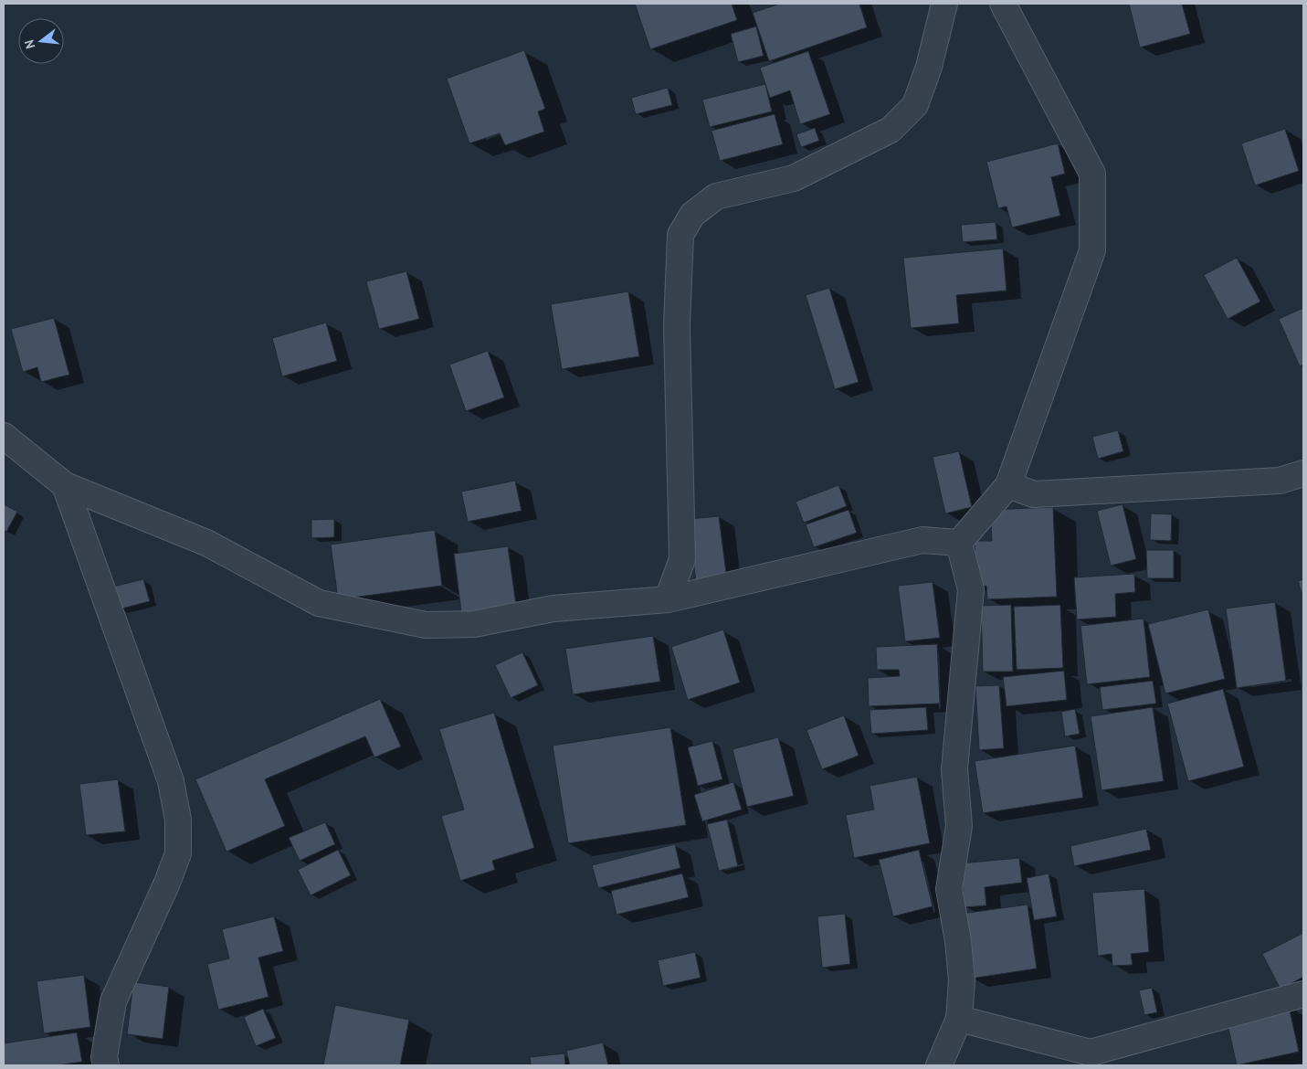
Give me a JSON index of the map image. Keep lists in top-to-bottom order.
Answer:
{
  "north": "left"
}
